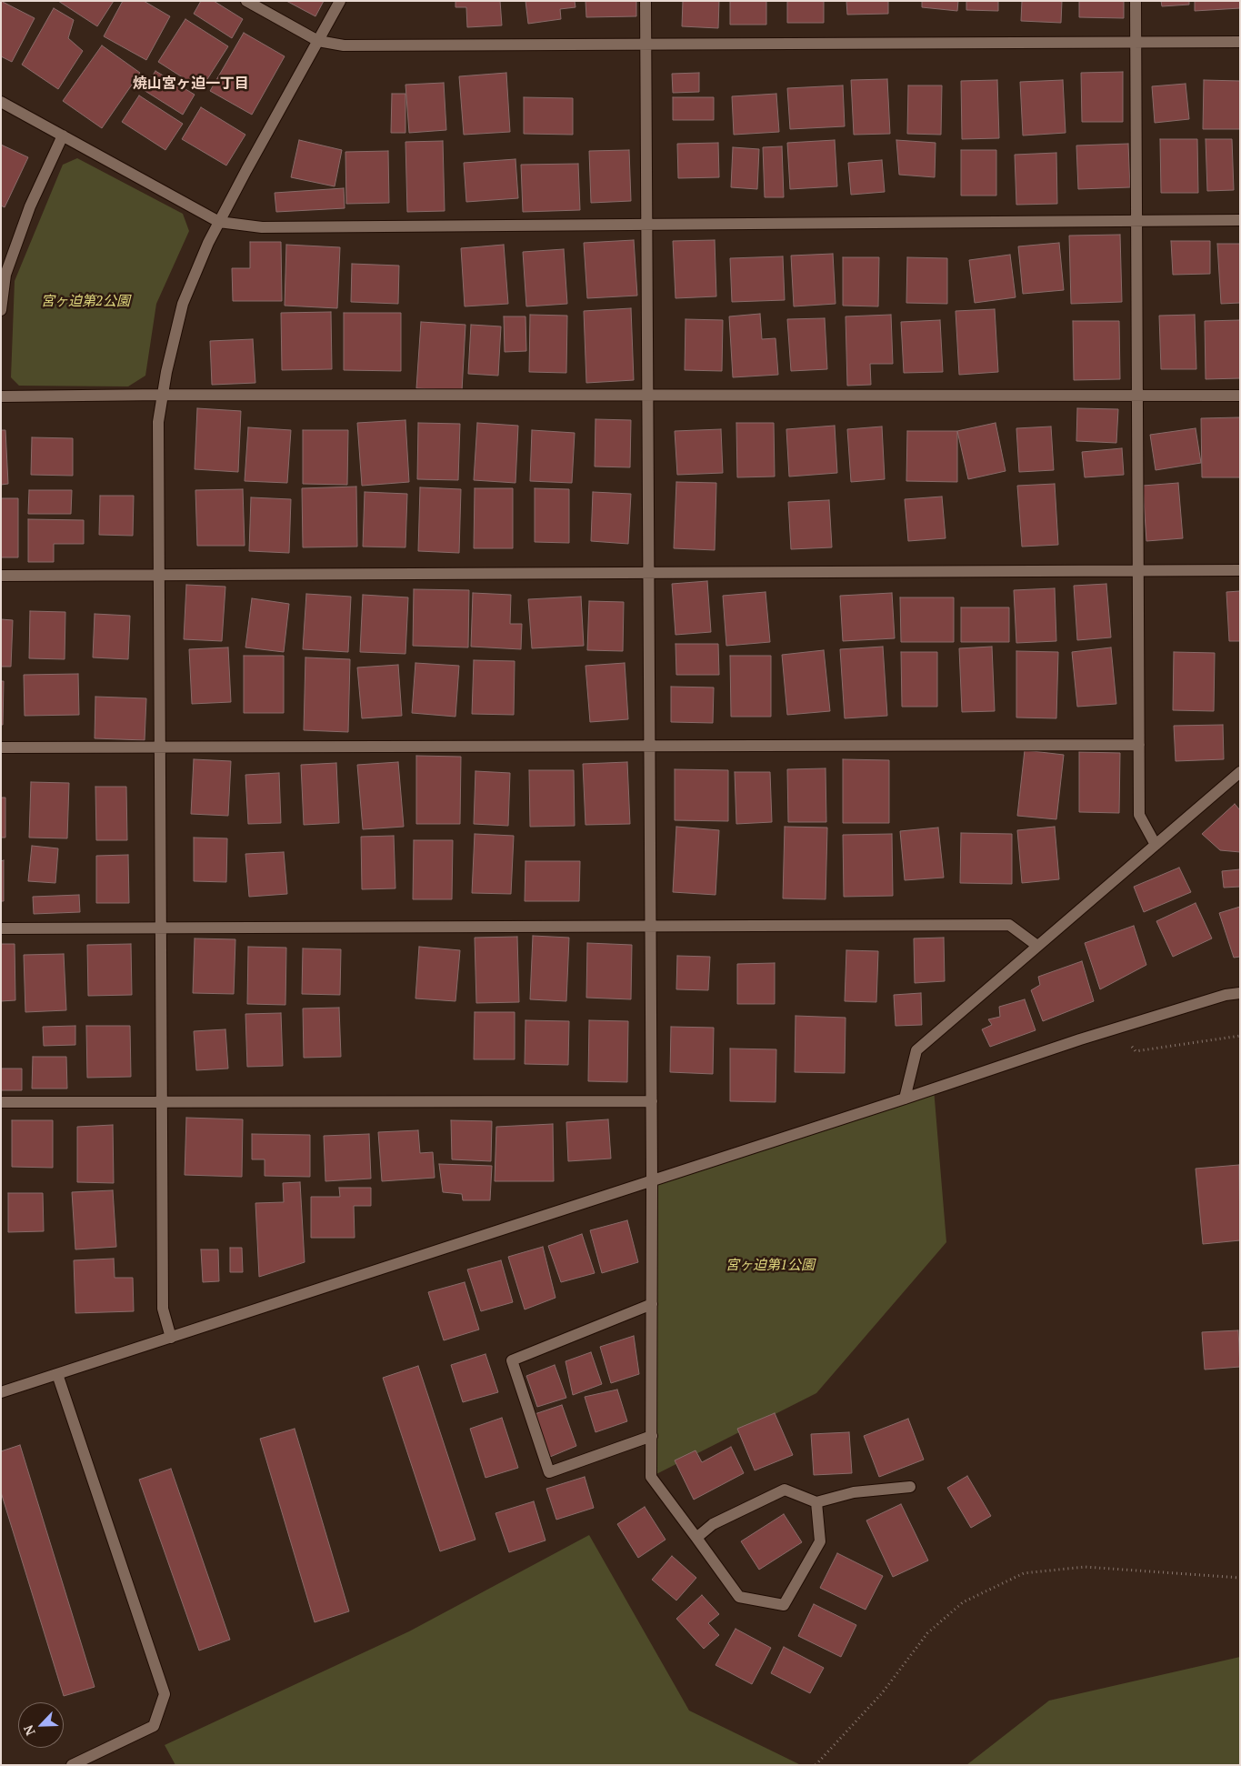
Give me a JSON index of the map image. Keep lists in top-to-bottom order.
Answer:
{
  "districts": ["焼山宮ヶ迫一丁目"],
  "parks": ["宮ヶ迫第2公園", "宮ヶ迫第1公園"],
  "north": "bottom left"
}
